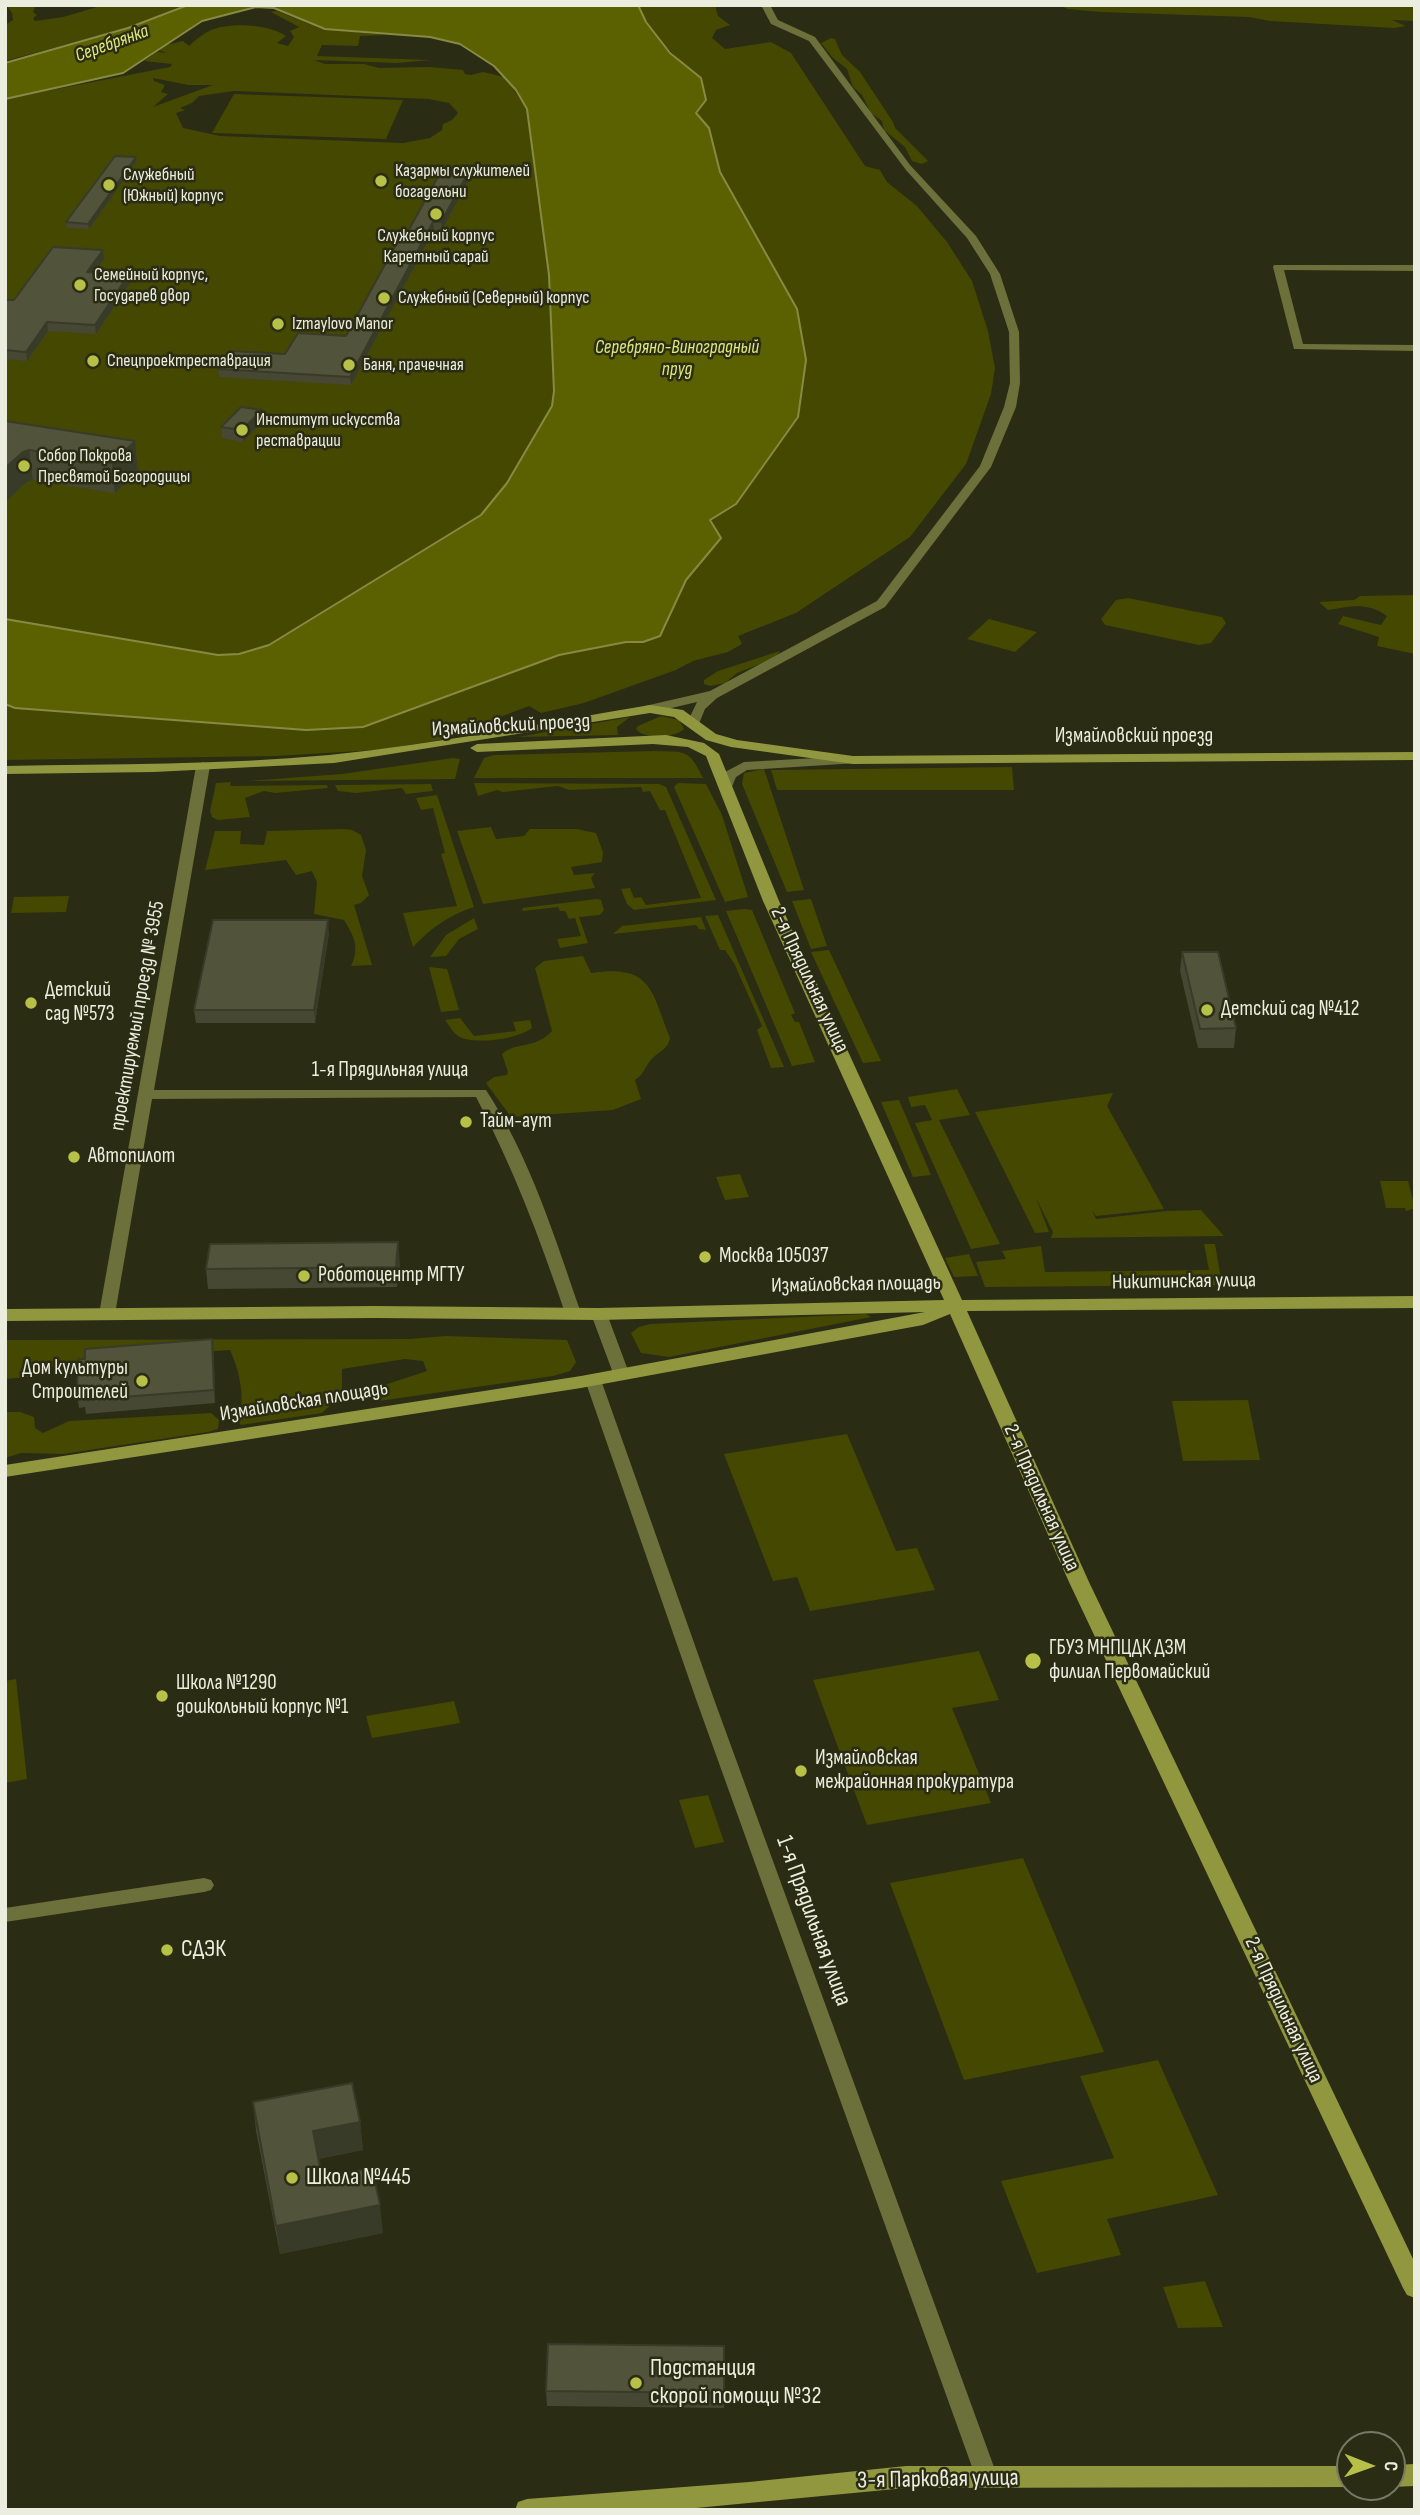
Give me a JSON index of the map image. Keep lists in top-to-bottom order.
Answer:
{
  "streets": {
    "street": [
      "Измайловский проезд",
      "2-я Прядильная улица",
      "проектируемый проезд № 3955",
      "1-я Прядильная улица",
      "Никитинская улица",
      "Измайловская площадь",
      "3-я Парковая улица"
    ]
  },
  "crossings": [
    ["Измайловский проезд", "2-я Прядильная улица"],
    ["Измайловский проезд", "проектируемый проезд № 3955"],
    ["2-я Прядильная улица", "Никитинская улица"],
    ["2-я Прядильная улица", "Измайловская площадь"],
    ["проектируемый проезд № 3955", "1-я Прядильная улица"],
    ["проектируемый проезд № 3955", "Измайловская площадь"],
    ["1-я Прядильная улица", "Измайловская площадь"],
    ["1-я Прядильная улица", "3-я Парковая улица"],
    ["Никитинская улица", "Измайловская площадь"]
  ],
  "water": ["Серебрянка", "Серебряно-Виноградный пруд"],
  "places": [
    "Казармы служителей богадельни",
    "Служебный (Южный) корпус",
    "Служебный корпус Каретный сарай",
    "Семейный корпус, Государев двор",
    "Служебный (Северный) корпус",
    "Izmaylovo Manor",
    "Спецпроектреставрация",
    "Баня, прачечная",
    "Институт искусства реставрации",
    "Собор Покрова Пресвятой Богородицы",
    "Детский сад №573",
    "Детский сад №412",
    "Тайм-аут",
    "Автопилот",
    "Москва 105037",
    "Роботоцентр МГТУ",
    "Дом культуры Строителей",
    "ГБУЗ МНПЦДК ДЗМ филиал Первомайский",
    "Школа №1290 дошкольный корпус №1",
    "Измайловская межрайонная прокуратура",
    "СДЭК",
    "Школа №445",
    "Подстанция скорой помощи №32"
  ],
  "north": "right"
}
